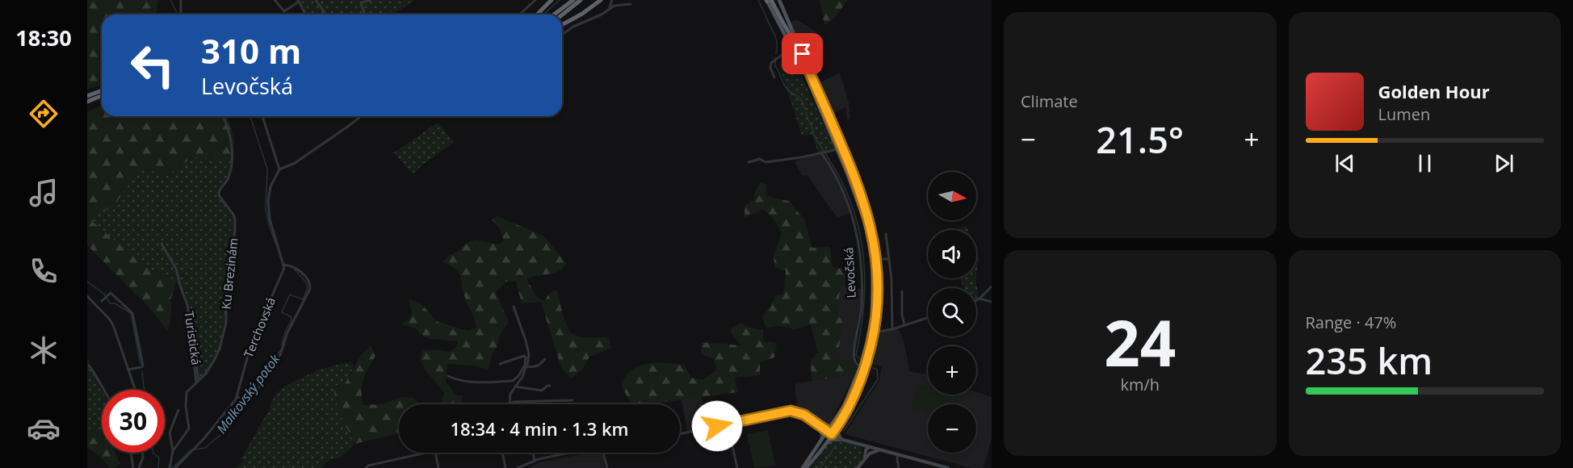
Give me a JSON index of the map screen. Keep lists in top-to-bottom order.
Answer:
{
  "streets": {
    "main road": ["Levočská"],
    "street": ["Ku Brezinám", "Terchovská", "Turistická"]
  },
  "crossings": [
    ["Ku Brezinám", "Turistická"]
  ],
  "water": ["Malkovský potok"],
  "north": "right",
  "page": {
    "tabs": "18:30",
    "tile": [
      "Climate",
      ["24", "km/h"],
      ["Range · 47%", "235 km"]
    ],
    "turn": ["310 m", "Levočská"],
    "song": ["Golden Hour", "Lumen"],
    "heat": ["−", "21.5°", "+"],
    "map_buttons": ["+", "−"],
    "limit": "30",
    "trip": "18:34 · 4 min · 1.3 km"
  }
}
